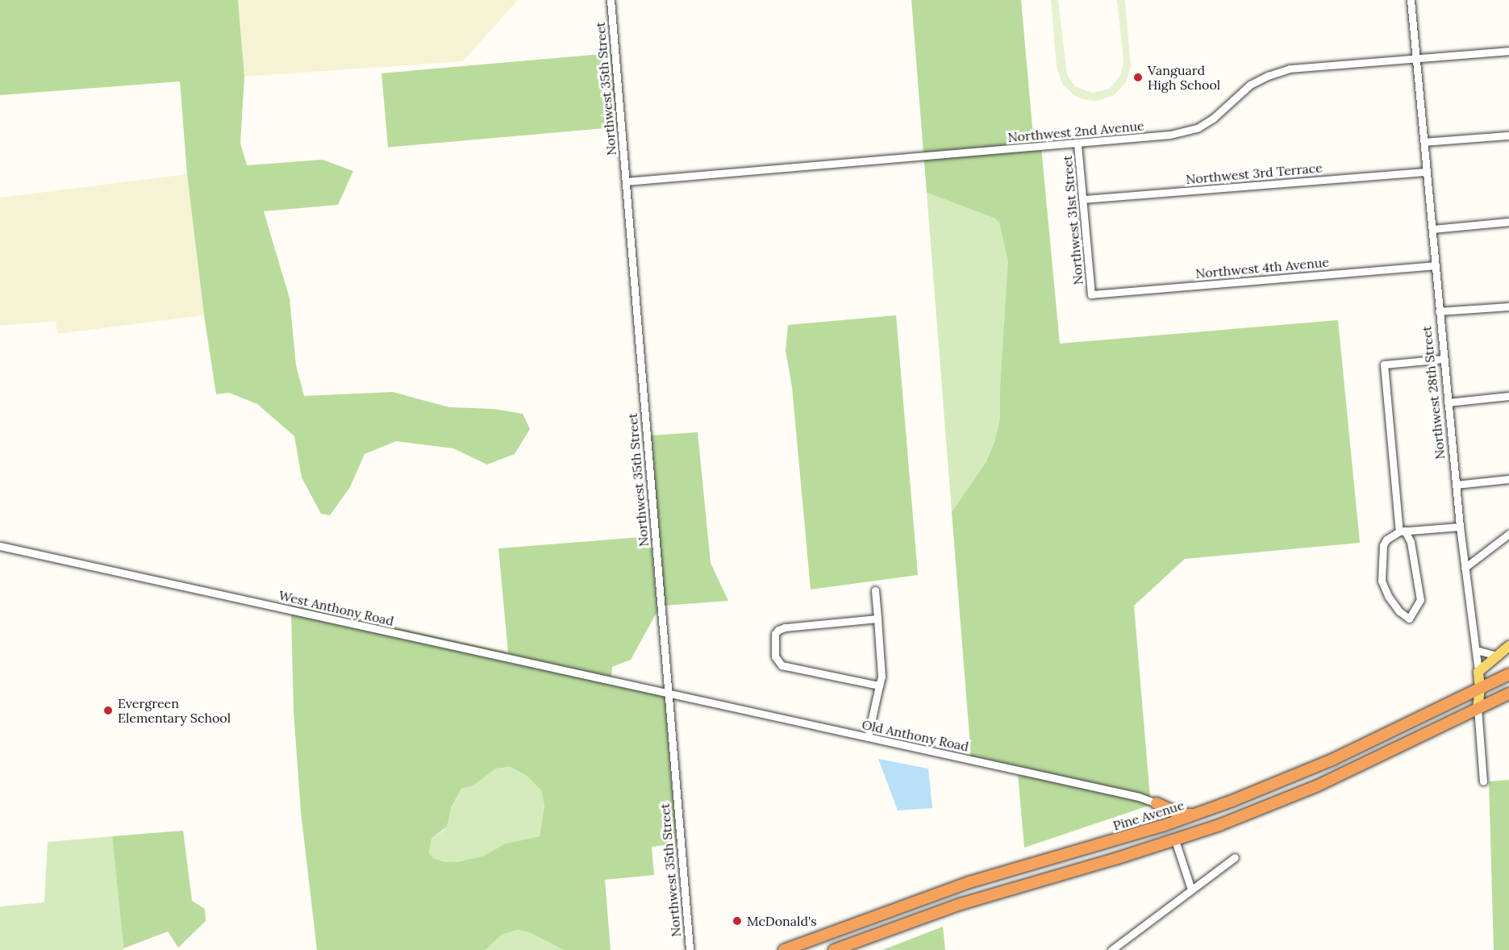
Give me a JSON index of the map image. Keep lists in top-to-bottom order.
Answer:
{
  "streets": {
    "highway": ["Pine Avenue"],
    "main road": ["Northwest 28th Street"],
    "street": [
      "Northwest 35th Street",
      "Northwest 2nd Avenue",
      "Northwest 3rd Terrace",
      "Northwest 31st Street",
      "Northwest 4th Avenue",
      "West Anthony Road",
      "Old Anthony Road"
    ]
  },
  "crossings": [
    ["Northwest 35th Street", "Northwest 2nd Avenue"],
    ["Northwest 35th Street", "West Anthony Road"],
    ["Northwest 35th Street", "Old Anthony Road"],
    ["Northwest 2nd Avenue", "Northwest 31st Street"],
    ["Northwest 2nd Avenue", "Northwest 28th Street"],
    ["Northwest 3rd Terrace", "Northwest 31st Street"],
    ["Northwest 3rd Terrace", "Northwest 28th Street"],
    ["Northwest 31st Street", "Northwest 4th Avenue"],
    ["Northwest 4th Avenue", "Northwest 28th Street"],
    ["Northwest 28th Street", "Pine Avenue"],
    ["West Anthony Road", "Old Anthony Road"]
  ],
  "places": ["Vanguard High School", "Evergreen Elementary School", "McDonald's"]
}
